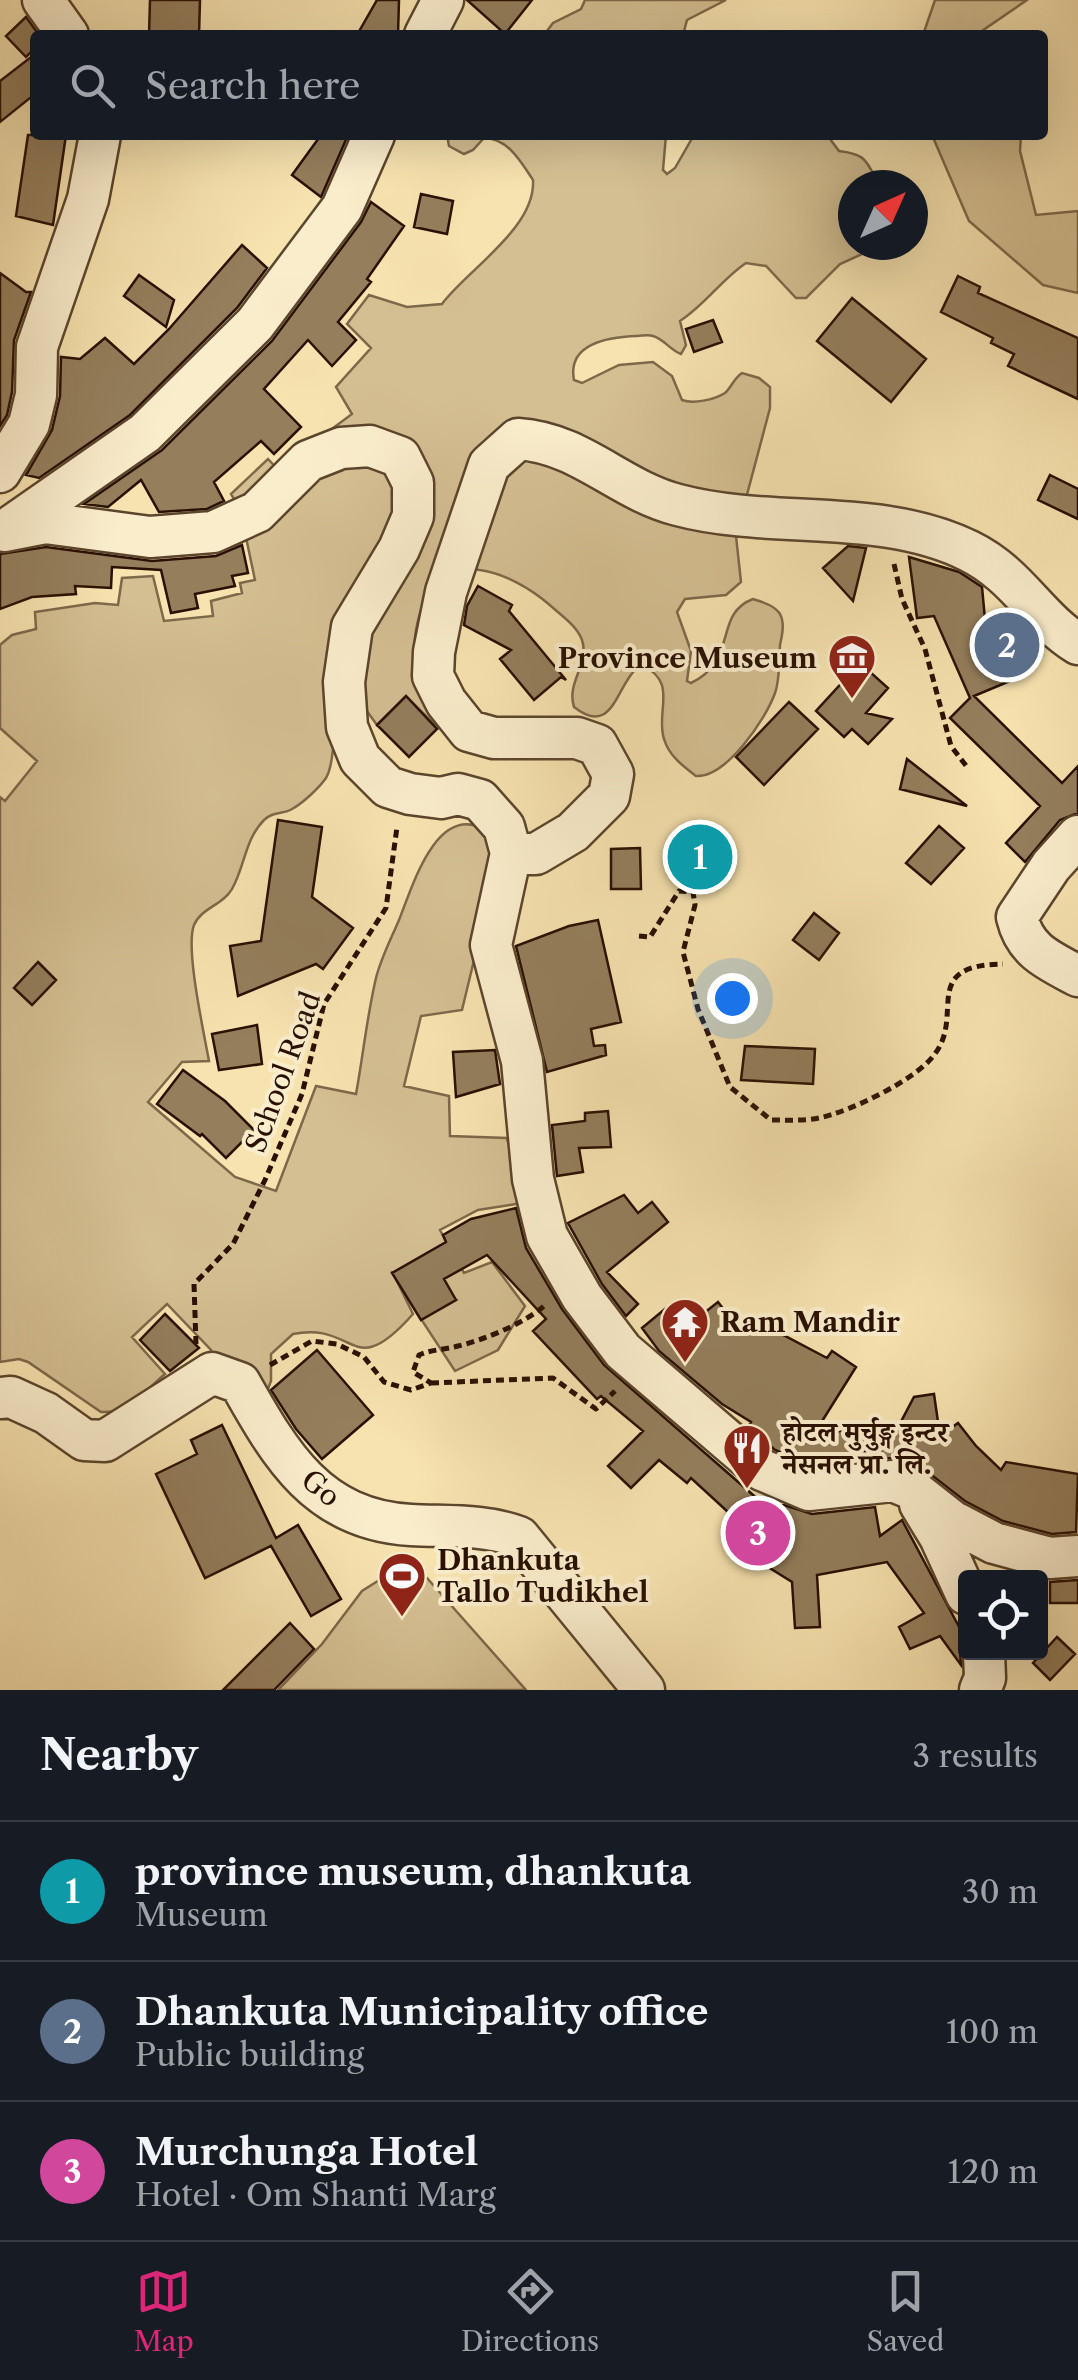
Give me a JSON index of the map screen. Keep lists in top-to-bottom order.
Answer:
{
  "streets": {
    "street": ["Go"],
    "path": ["School Road"]
  },
  "places": {
    "museum": ["Province Museum"],
    "temple": ["Ram Mandir"],
    "restaurant": ["होटल मुर्चुङ्ग इन्टर नेसनल प्रा. लि."],
    "sports": ["Dhankuta Tallo Tudikhel"]
  },
  "north": "top right",
  "page": {
    "search": "Search here",
    "pins": ["2", "1", "3"],
    "heading": ["Nearby", "3 results"],
    "list": [
      {
        "mark": "1",
        "name": "province museum, dhankuta",
        "note": "Museum",
        "value": "30 m"
      },
      {
        "mark": "2",
        "name": "Dhankuta Municipality office",
        "note": "Public building",
        "value": "100 m"
      },
      {
        "mark": "3",
        "name": "Murchunga Hotel",
        "note": "Hotel · Om Shanti Marg",
        "value": "120 m"
      }
    ],
    "nav": ["Map", "Directions", "Saved"]
  }
}
